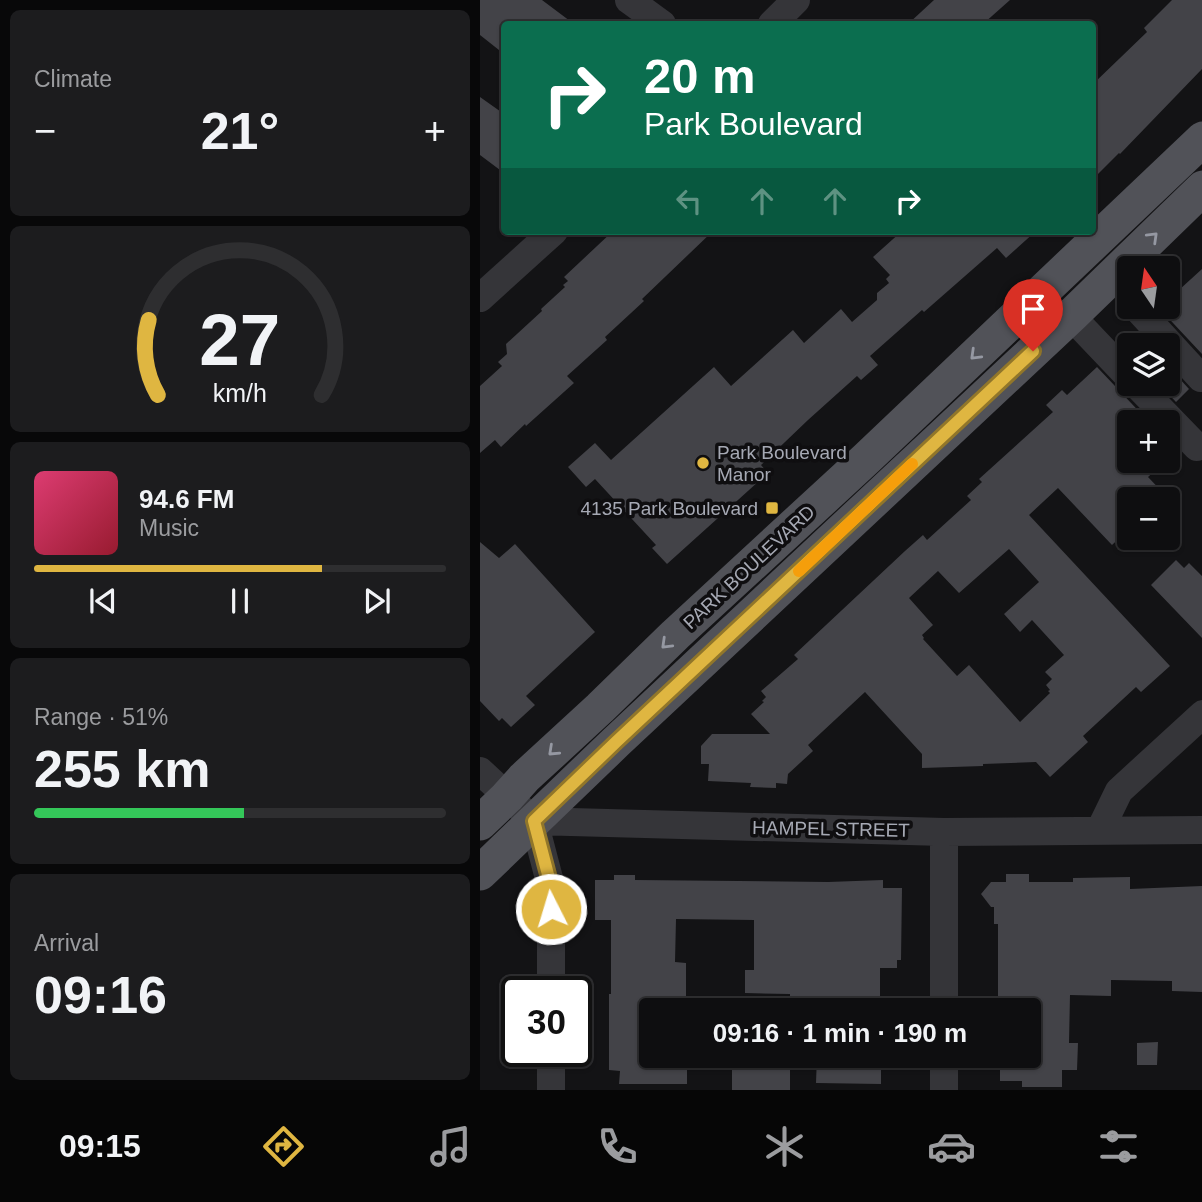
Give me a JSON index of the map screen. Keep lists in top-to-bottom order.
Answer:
{
  "streets": {
    "main road": ["PARK BOULEVARD"],
    "street": ["HAMPEL STREET"]
  },
  "crossings": [
    ["PARK BOULEVARD", "HAMPEL STREET"]
  ],
  "places": {
    "other": ["Park Boulevard Manor"],
    "transit": ["4135 Park Boulevard"]
  },
  "north": "top",
  "page": {
    "tile": [
      "Climate",
      ["Range · 51%", "255 km"],
      ["Arrival", "09:16"]
    ],
    "turn": ["20 m", "Park Boulevard"],
    "heat": ["−", "21°", "+"],
    "map_buttons": ["+", "−"],
    "song": ["94.6 FM", "Music"],
    "limit": "30",
    "trip": "09:16 · 1 min · 190 m",
    "tabs": "09:15",
    "gauge": ["27", "km/h"]
  }
}
